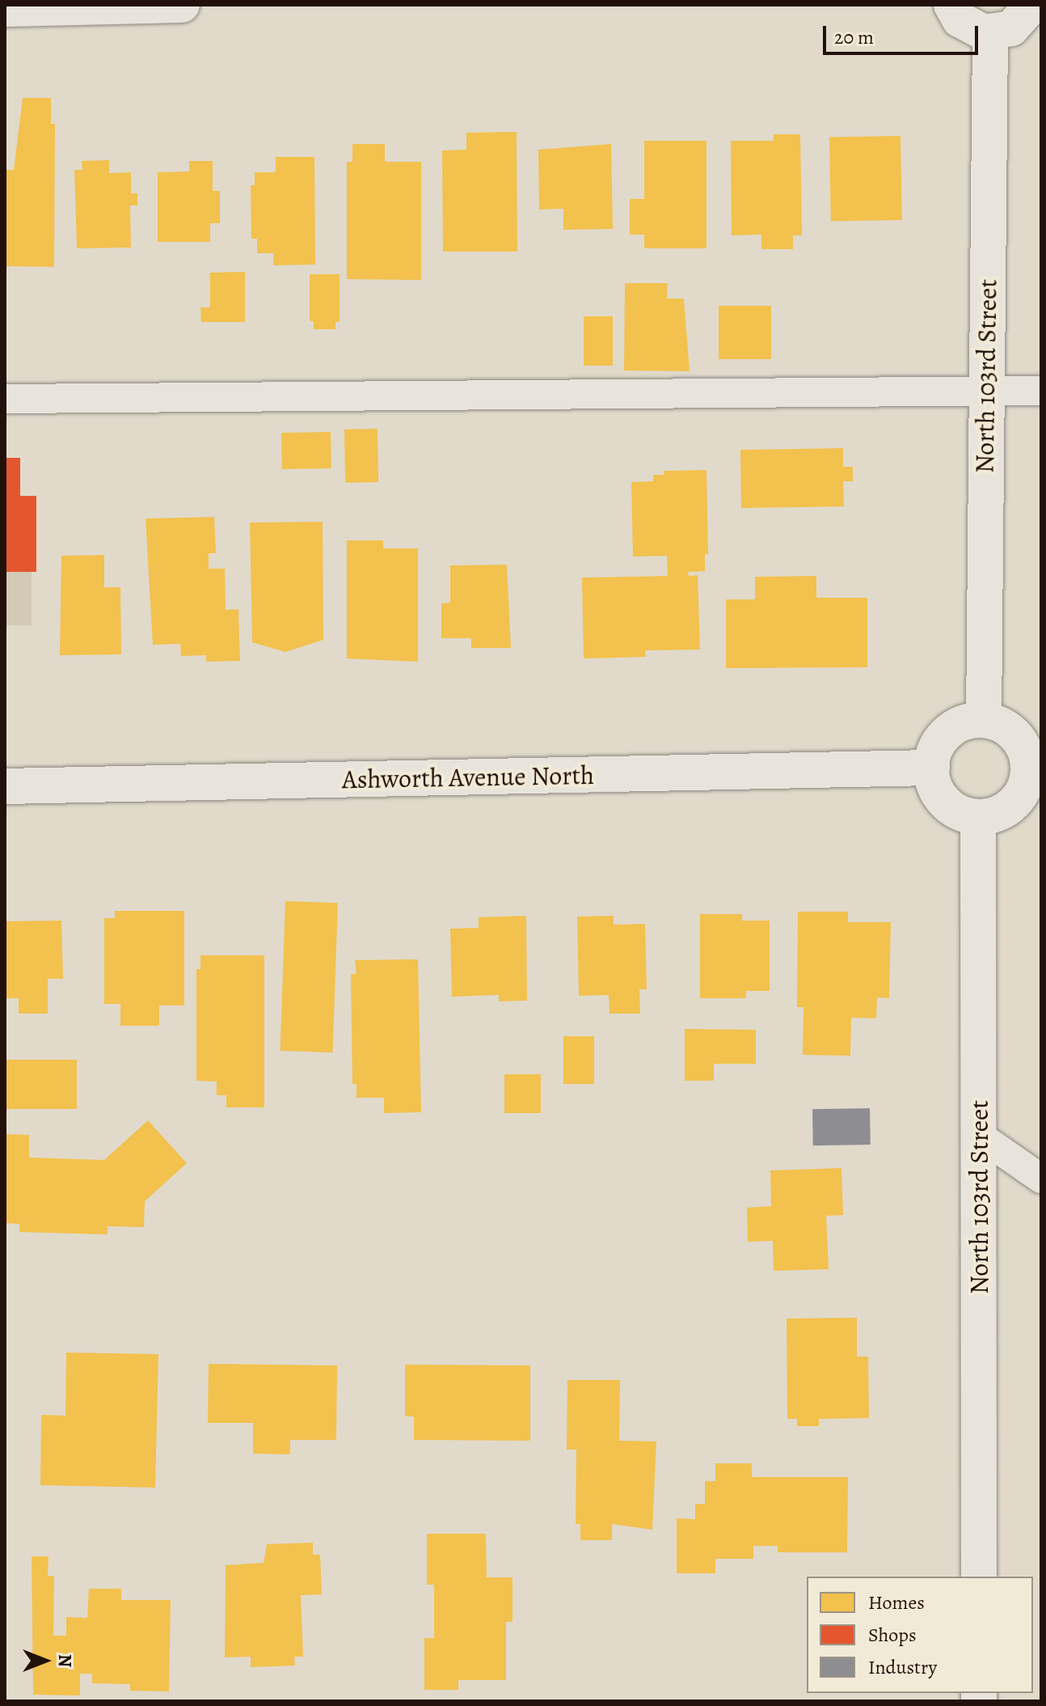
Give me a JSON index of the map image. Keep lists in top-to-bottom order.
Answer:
{
  "streets": {
    "street": ["North 103rd Street", "Ashworth Avenue North"]
  },
  "crossings": [
    ["North 103rd Street", "Ashworth Avenue North"]
  ],
  "legend": ["Homes", "Shops", "Industry"],
  "scale_bar": "20 m",
  "north": "right"
}
